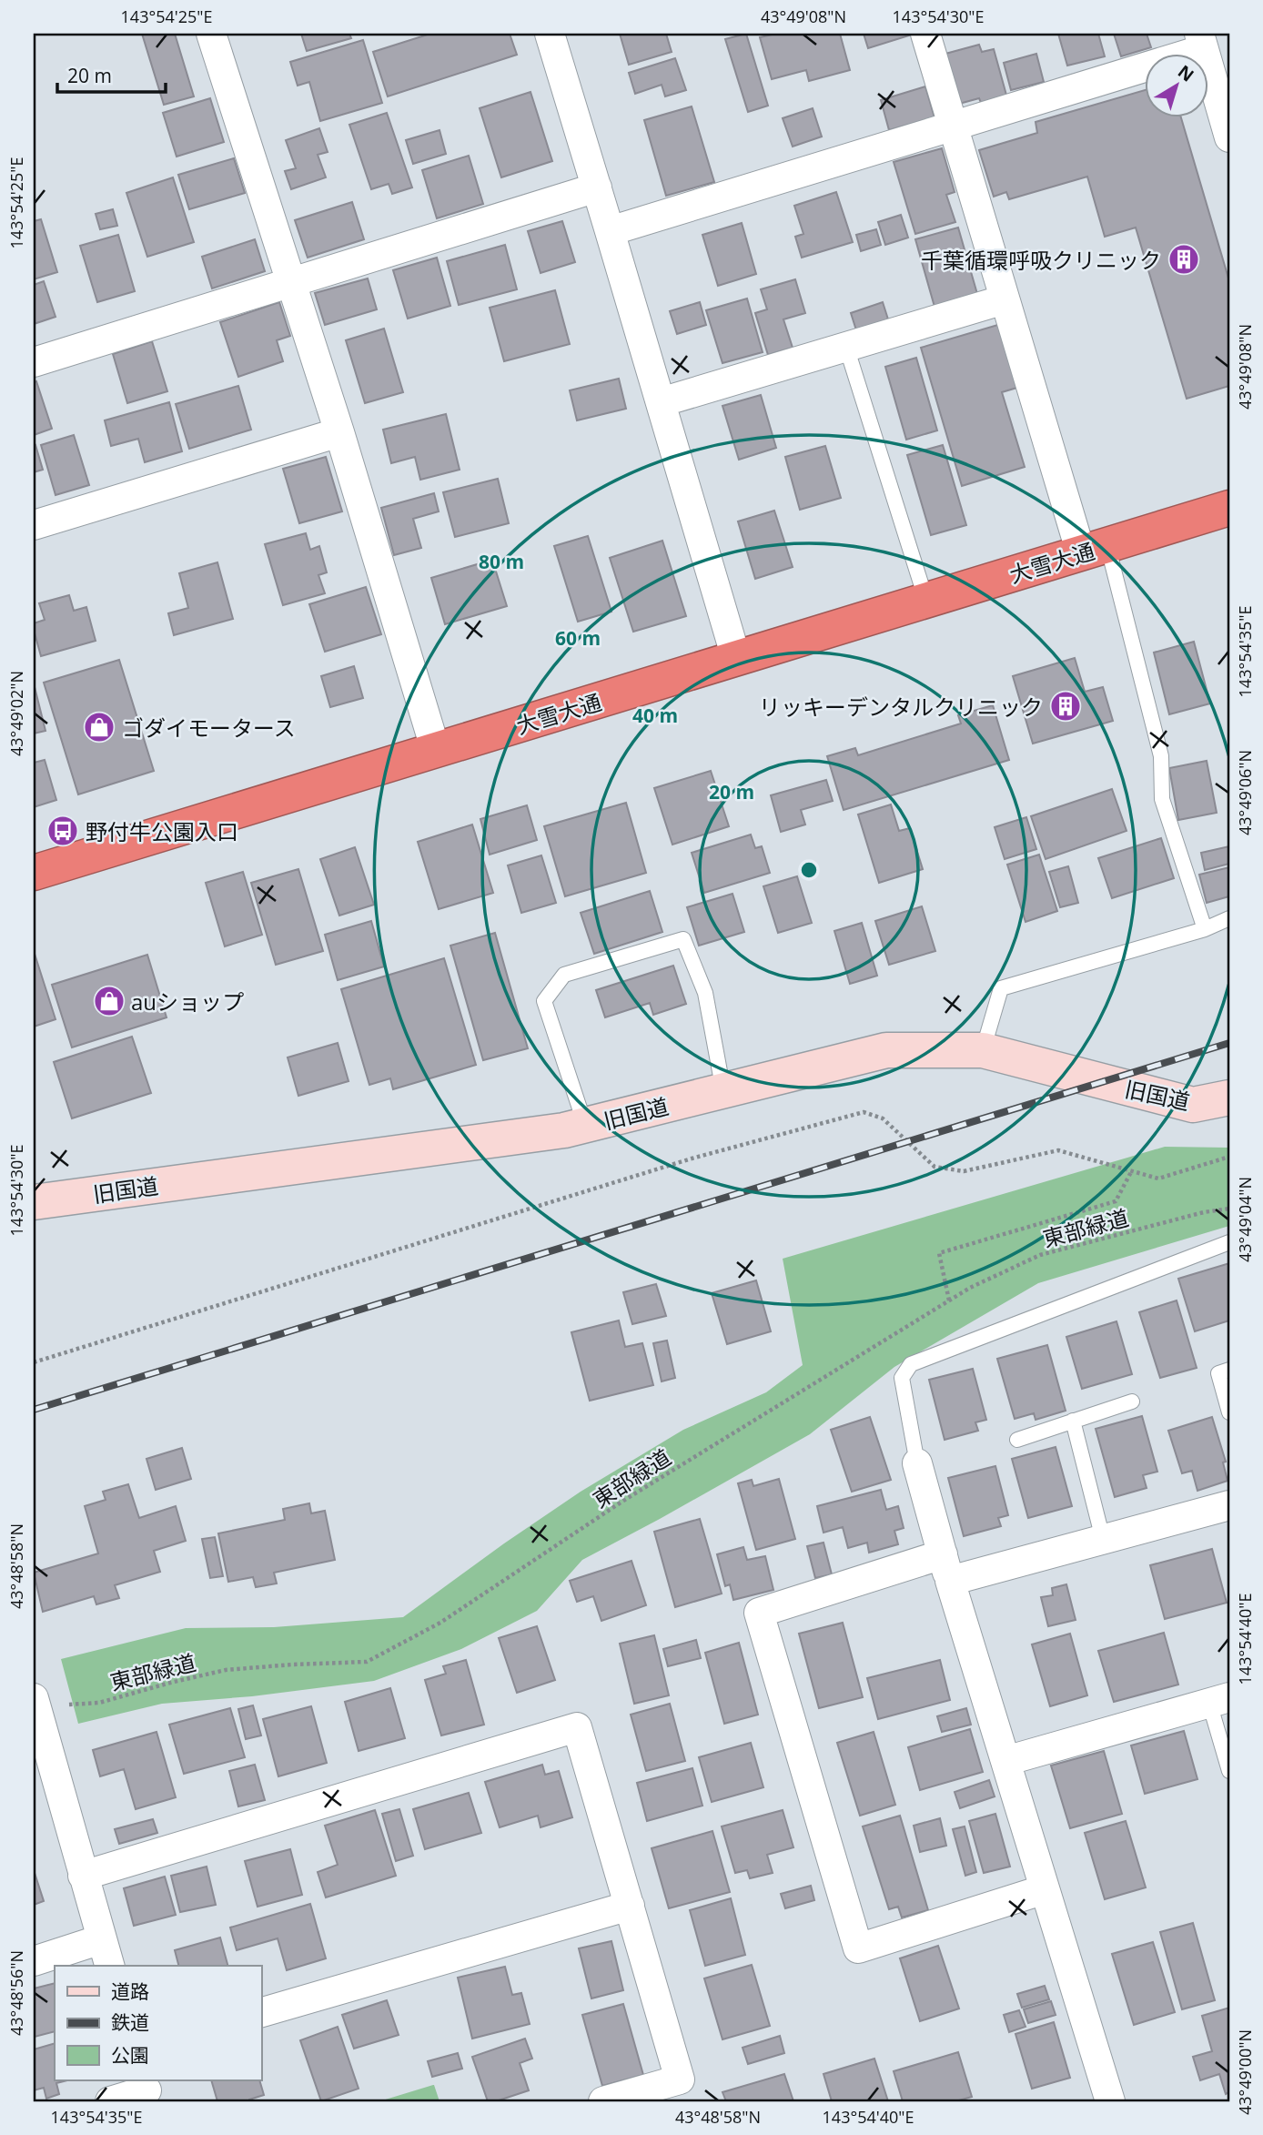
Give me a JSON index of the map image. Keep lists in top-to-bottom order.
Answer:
{
  "streets": {
    "highway": ["大雪大通"],
    "street": ["旧国道"],
    "path": ["東部緑道"]
  },
  "places": {
    "building": ["千葉循環呼吸クリニック", "リッキーデンタルクリニック"],
    "shop": ["ゴダイモータース", "auショップ"],
    "bus stop": ["野付牛公園入口"]
  },
  "legend": ["道路", "鉄道", "公園"],
  "scale_bar": "20 m",
  "north": "top right",
  "coordinates": [
    "143°54'25\"E",
    "43°49'08\"N",
    "143°54'30\"E",
    "143°54'35\"E",
    "43°49'02\"N",
    "43°49'06\"N",
    "43°49'04\"N",
    "43°48'58\"N",
    "143°54'40\"E",
    "43°48'56\"N",
    "43°49'00\"N"
  ],
  "rings": [
    "80 m",
    "60 m",
    "40 m",
    "20 m"
  ]
}
